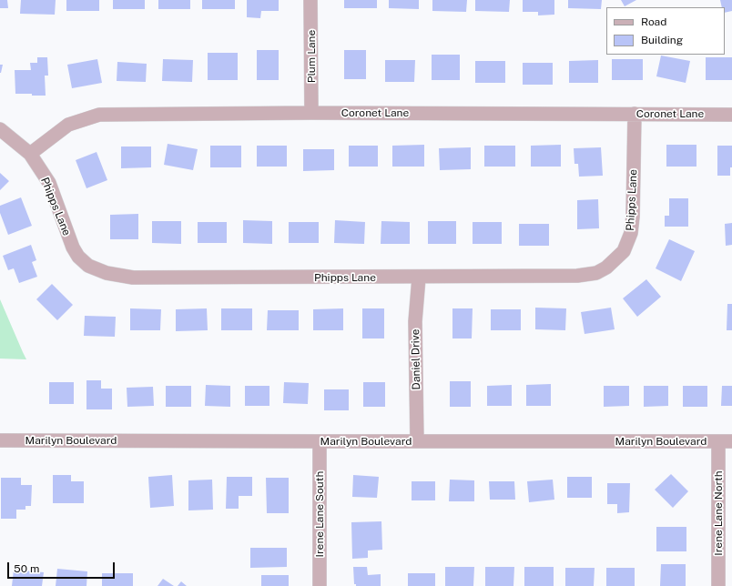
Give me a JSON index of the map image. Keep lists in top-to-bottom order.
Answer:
{
  "streets": {
    "street": [
      "Plum Lane",
      "Coronet Lane",
      "Phipps Lane",
      "Daniel Drive",
      "Marilyn Boulevard",
      "Irene Lane North",
      "Irene Lane South"
    ]
  },
  "crossings": [
    ["Plum Lane", "Coronet Lane"],
    ["Coronet Lane", "Phipps Lane"],
    ["Phipps Lane", "Daniel Drive"],
    ["Daniel Drive", "Marilyn Boulevard"],
    ["Marilyn Boulevard", "Irene Lane North"],
    ["Marilyn Boulevard", "Irene Lane South"]
  ],
  "legend": ["Road", "Building"],
  "scale_bar": "50 m"
}
